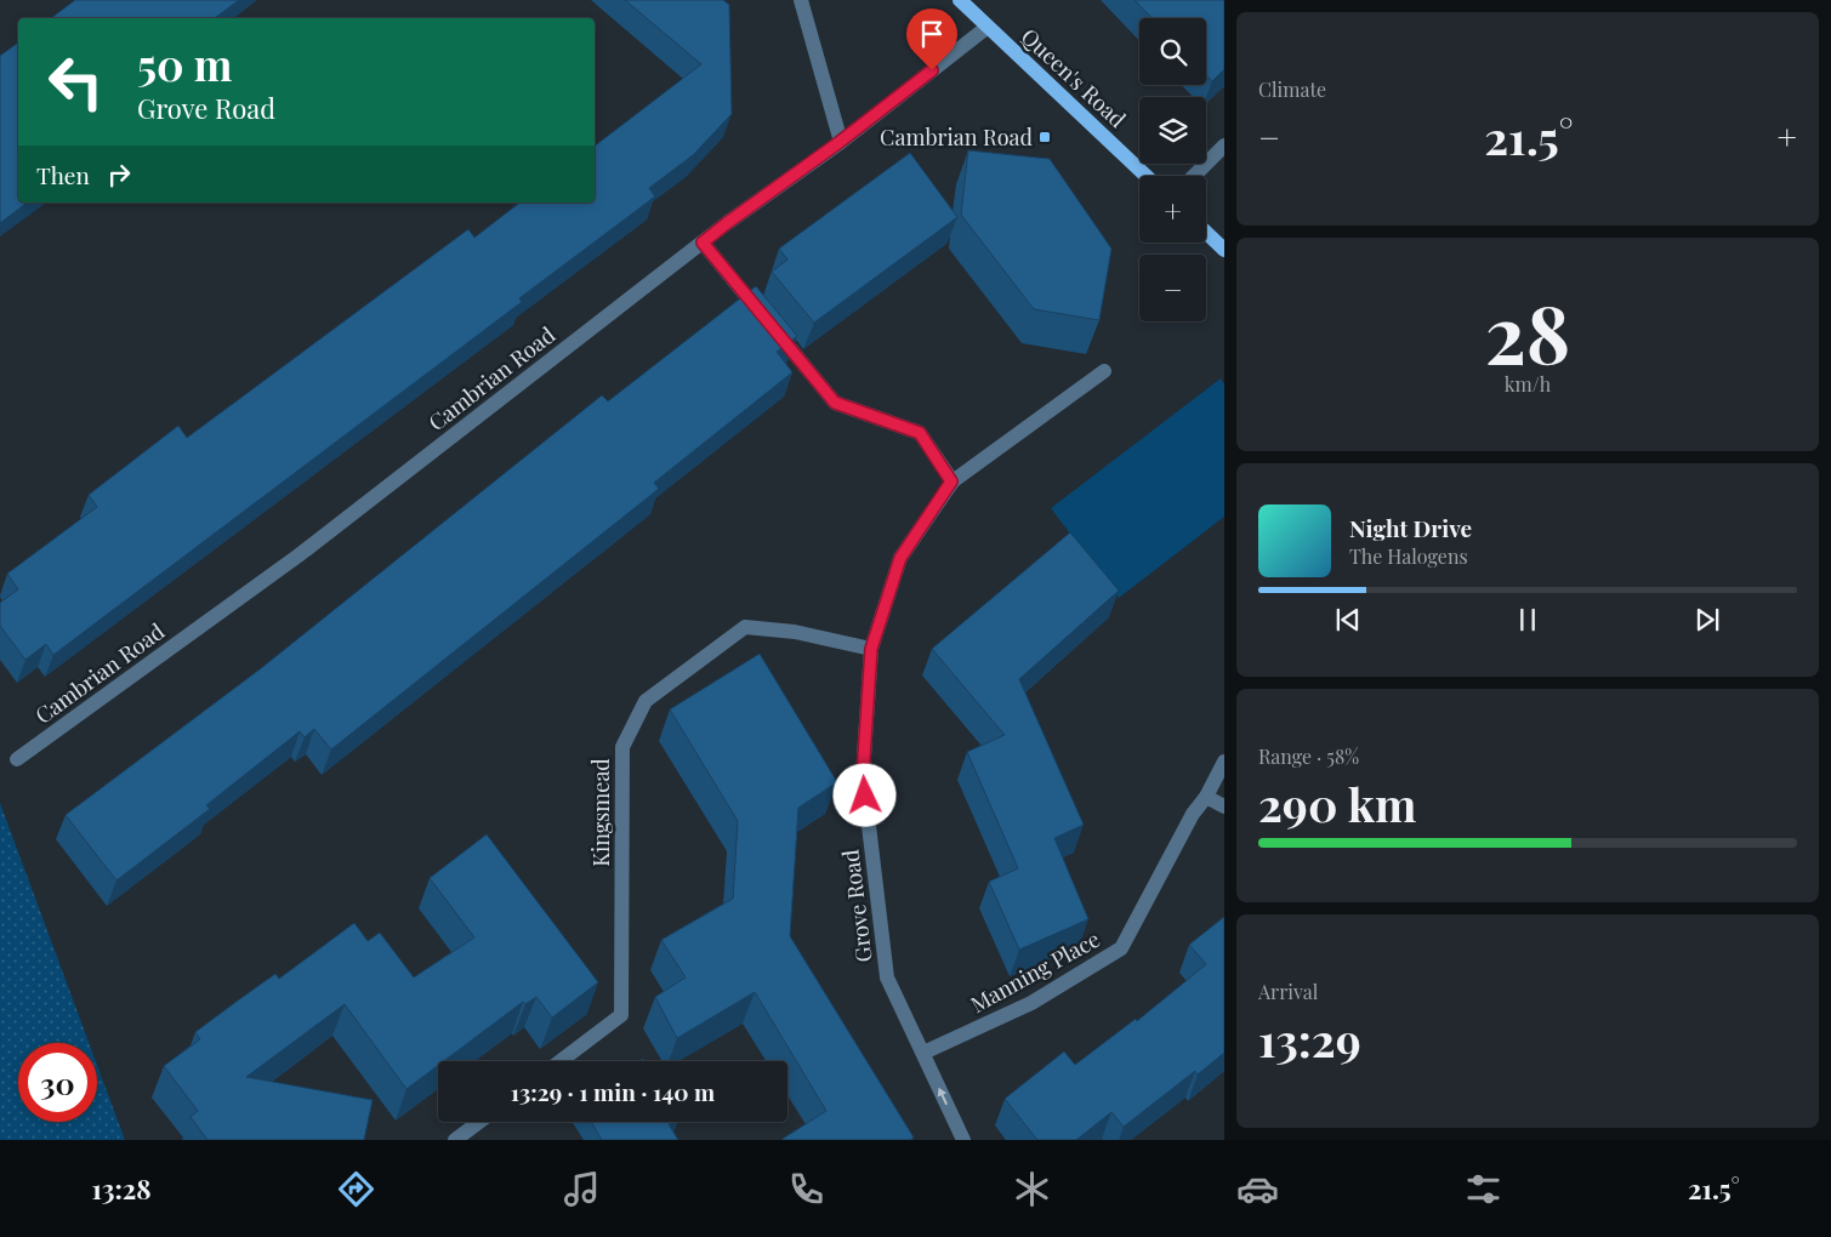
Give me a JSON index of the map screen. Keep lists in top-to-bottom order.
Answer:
{
  "streets": {
    "main road": ["Queen's Road"],
    "street": [
      "Cambrian Road",
      "Kingsmead",
      "Grove Road",
      "Manning Place"
    ]
  },
  "crossings": [
    ["Queen's Road", "Cambrian Road"],
    ["Kingsmead", "Grove Road"],
    ["Grove Road", "Manning Place"]
  ],
  "places": {
    "transit": ["Cambrian Road"]
  },
  "page": {
    "tile": [
      "Climate",
      ["28", "km/h"],
      ["Range · 58%", "290 km"],
      ["Arrival", "13:29"]
    ],
    "map_buttons": ["+", "−"],
    "turn": ["50 m", "Grove Road"],
    "heat": ["−", "21.5°", "+"],
    "then": "Then",
    "song": ["Night Drive", "The Halogens"],
    "limit": "30",
    "trip": "13:29 · 1 min · 140 m",
    "tabs": ["13:28", "21.5°"]
  }
}
